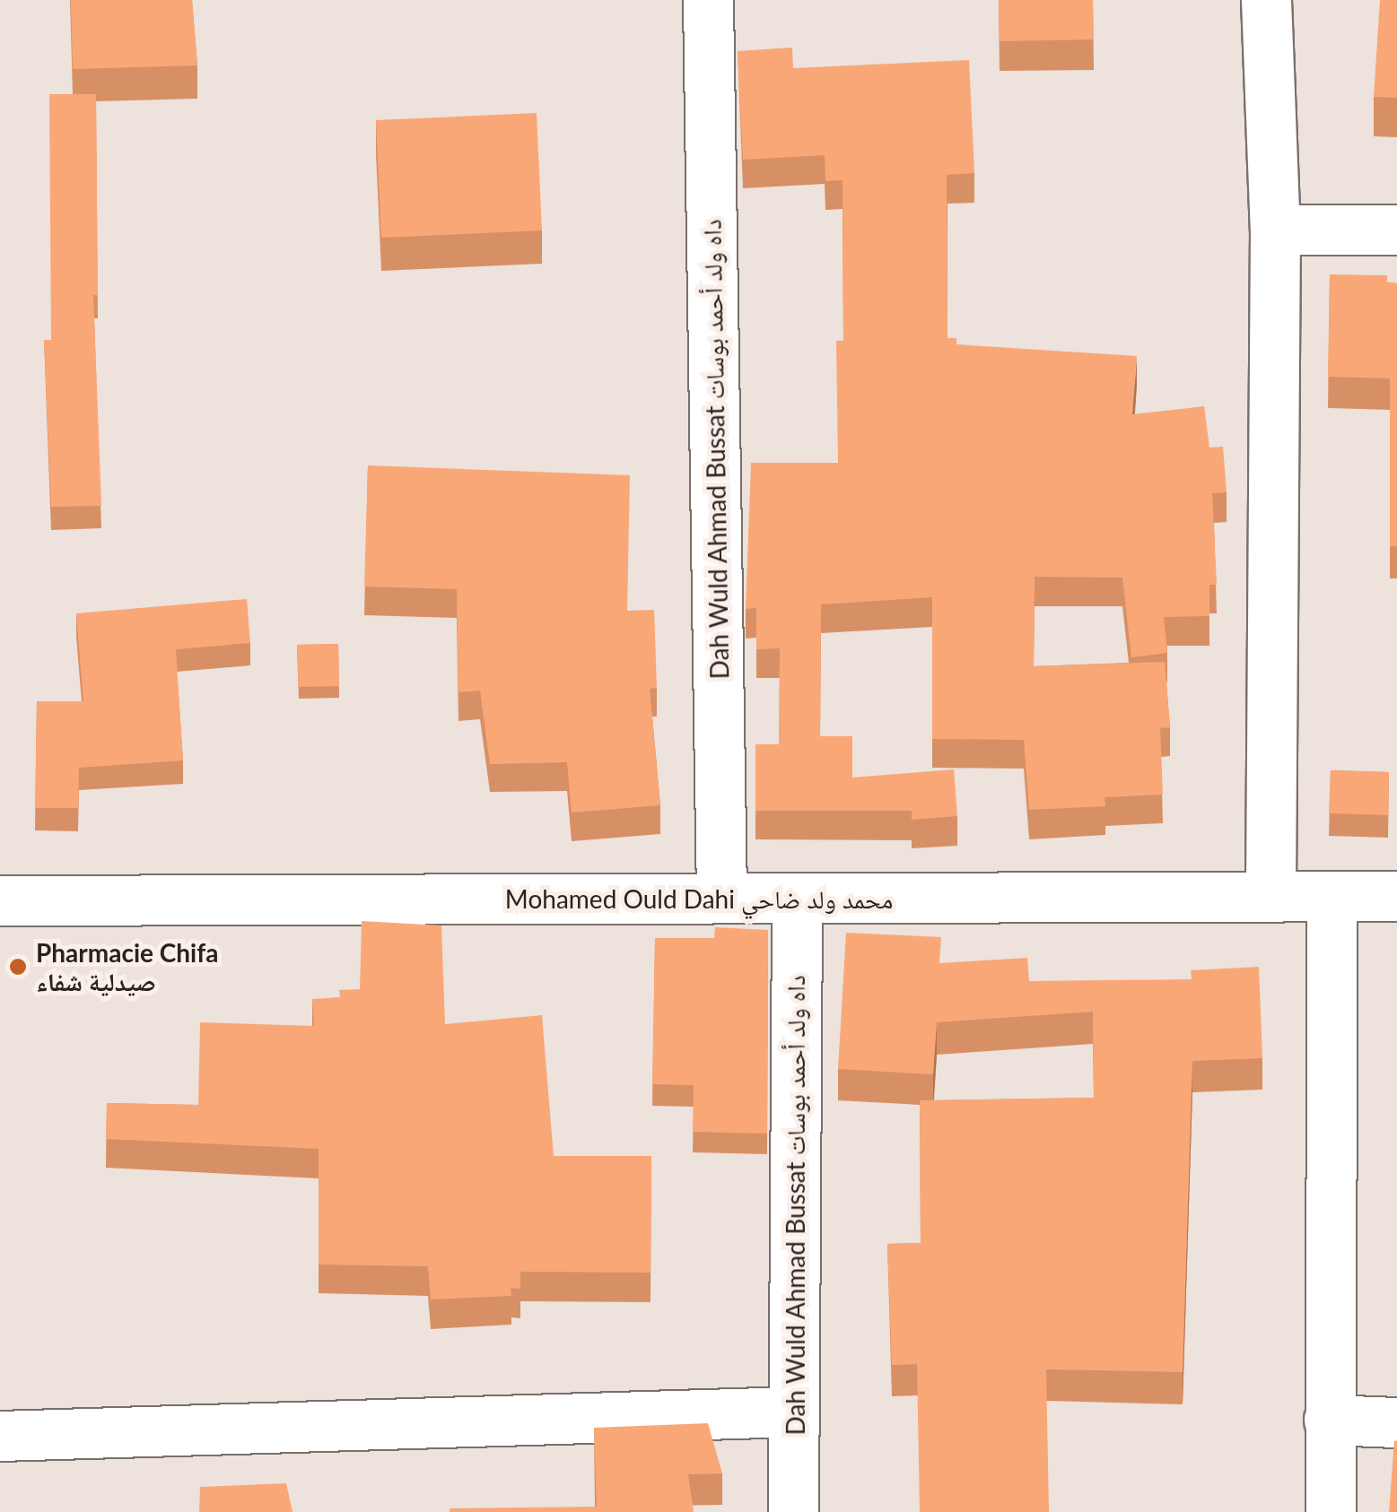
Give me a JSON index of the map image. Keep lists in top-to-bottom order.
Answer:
{
  "streets": {
    "street": ["Dah Wuld Ahmad Bussat داه ولد أحمد بوسات", "Mohamed Ould Dahi محمد ولد ضاحي"]
  },
  "crossings": [
    ["Dah Wuld Ahmad Bussat داه ولد أحمد بوسات", "Mohamed Ould Dahi محمد ولد ضاحي"]
  ],
  "places": ["Pharmacie Chifa صيدلية شفاء"]
}
